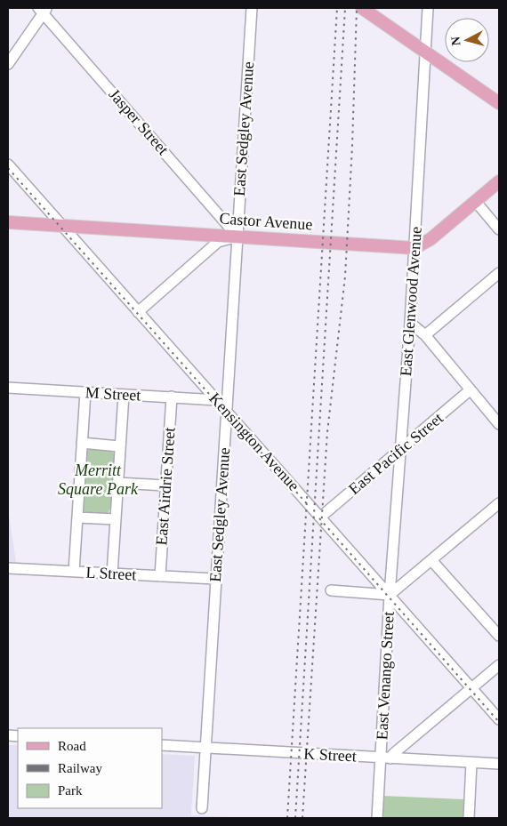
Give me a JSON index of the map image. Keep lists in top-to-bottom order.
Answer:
{
  "streets": {
    "main road": ["Castor Avenue"],
    "street": [
      "Jasper Street",
      "East Sedgley Avenue",
      "East Glenwood Avenue",
      "M Street",
      "Kensington Avenue",
      "East Pacific Street",
      "East Airdrie Street",
      "L Street",
      "East Venango Street",
      "K Street"
    ]
  },
  "crossings": [
    ["Jasper Street", "East Sedgley Avenue"],
    ["Jasper Street", "Castor Avenue"],
    ["East Sedgley Avenue", "Castor Avenue"],
    ["East Sedgley Avenue", "Kensington Avenue"],
    ["East Sedgley Avenue", "L Street"],
    ["East Sedgley Avenue", "K Street"],
    ["Castor Avenue", "East Glenwood Avenue"],
    ["Castor Avenue", "Kensington Avenue"],
    ["East Glenwood Avenue", "Kensington Avenue"],
    ["East Glenwood Avenue", "East Pacific Street"],
    ["East Glenwood Avenue", "East Venango Street"],
    ["M Street", "Kensington Avenue"],
    ["M Street", "East Airdrie Street"],
    ["Kensington Avenue", "East Pacific Street"],
    ["Kensington Avenue", "East Venango Street"],
    ["East Airdrie Street", "L Street"],
    ["East Venango Street", "K Street"]
  ],
  "parks": ["Merritt Square Park"],
  "legend": ["Road", "Railway", "Park"],
  "north": "left"
}
